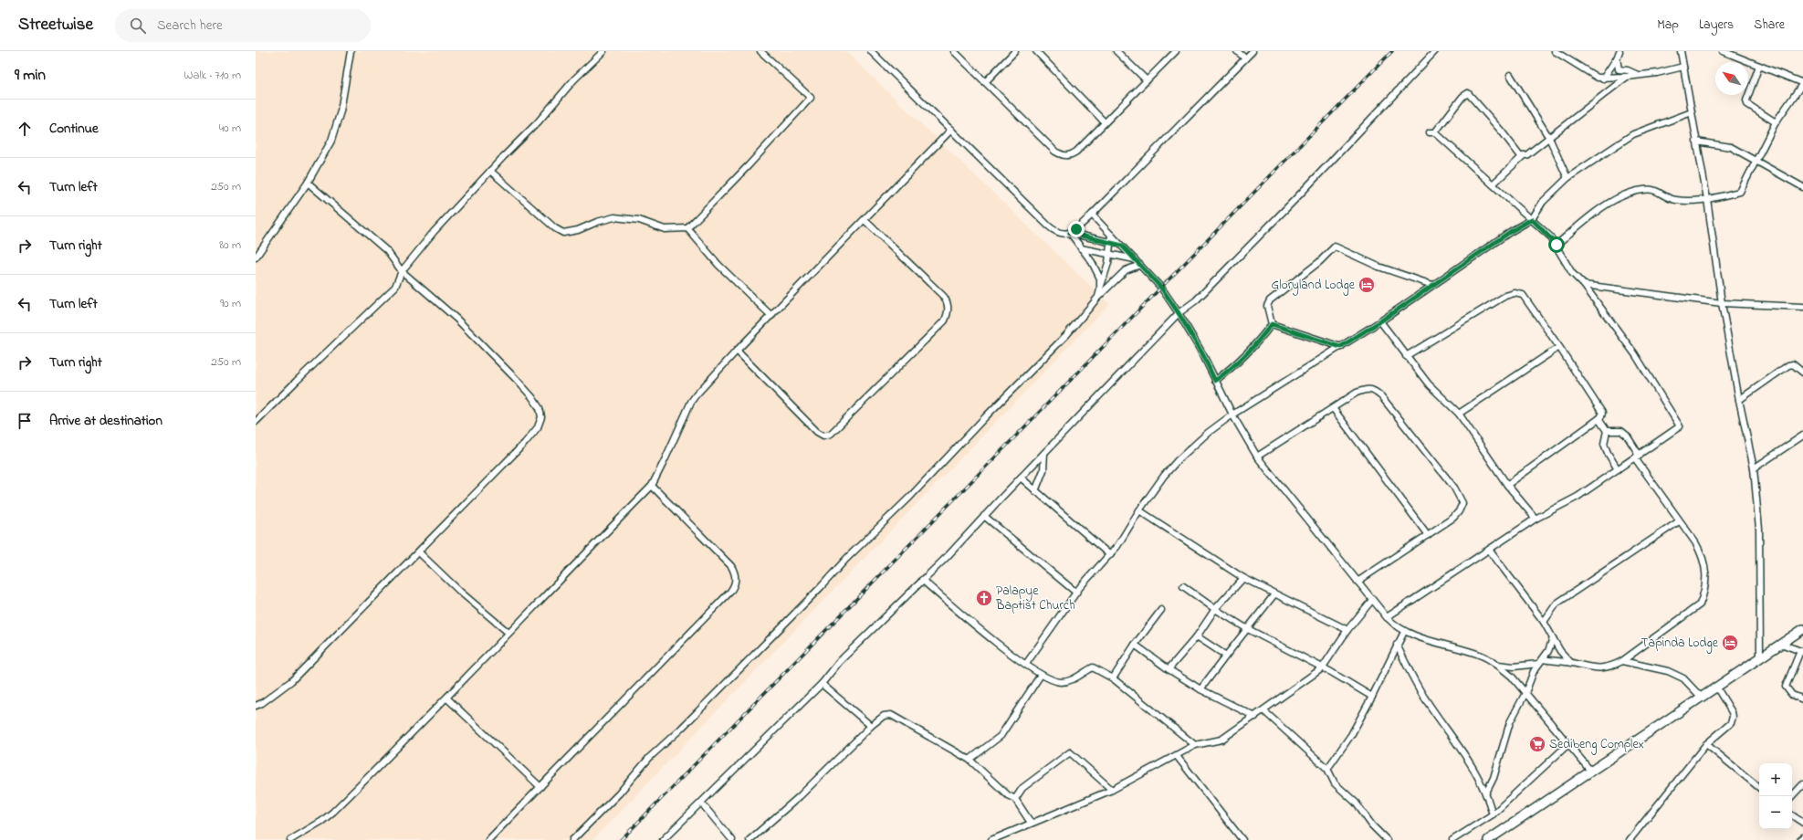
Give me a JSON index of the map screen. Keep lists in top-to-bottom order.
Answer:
{
  "places": {
    "hotel": ["Gloryland Lodge", "Tapinda Lodge"],
    "church": ["Palapye Baptist Church"],
    "supermarket": ["Sedibeng Complex"]
  },
  "north": "top left",
  "page": {
    "header": "Streetwise",
    "search": "Search here",
    "nav": ["Map", "Layers", "Share"],
    "heading": ["9 min", "Walk · 710 m"],
    "list": [
      ["Continue", "40 m"],
      ["Turn left", "250 m"],
      ["Turn right", "80 m"],
      ["Turn left", "90 m"],
      ["Turn right", "250 m"],
      "Arrive at destination"
    ],
    "map_buttons": ["+", "−"]
  }
}
